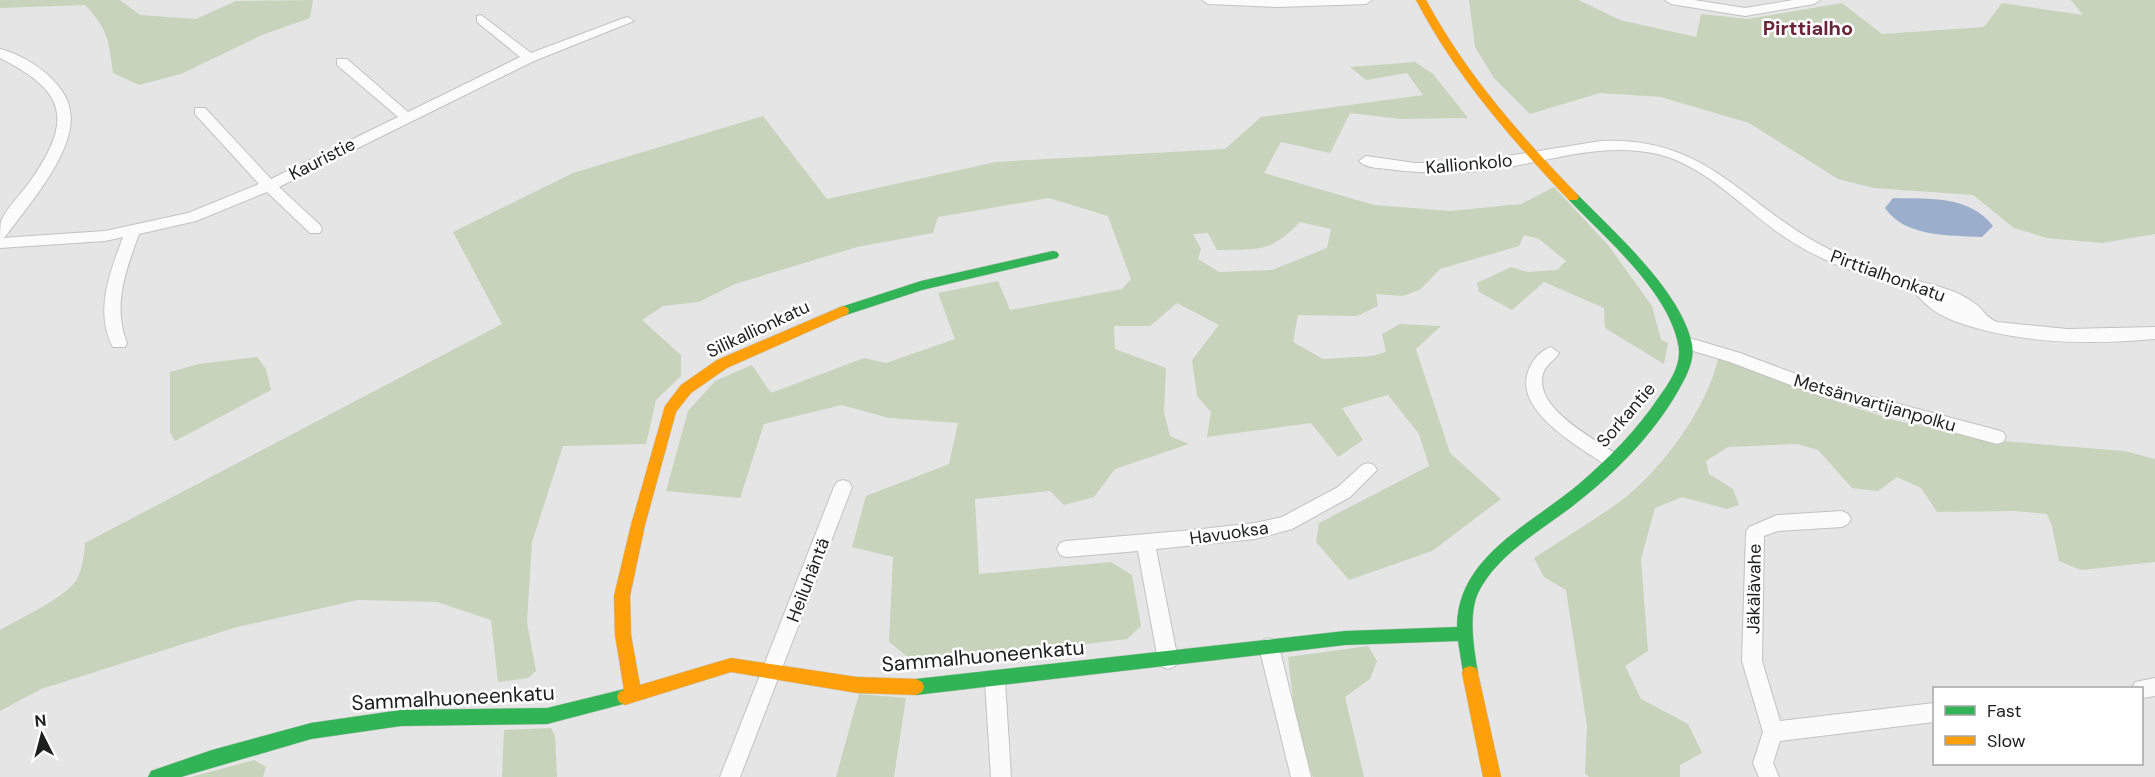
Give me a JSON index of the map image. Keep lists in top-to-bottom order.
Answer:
{
  "streets": {
    "street": [
      "Kauristie",
      "Kallionkolo",
      "Pirttialhonkatu",
      "Silikallionkatu",
      "Metsänvartijanpolku",
      "Sorkantie",
      "Havuoksa",
      "Heiluhäntä",
      "Jäkälävahe",
      "Sammalhuoneenkatu"
    ]
  },
  "crossings": [
    ["Kallionkolo", "Pirttialhonkatu"],
    ["Silikallionkatu", "Sammalhuoneenkatu"],
    ["Metsänvartijanpolku", "Sorkantie"],
    ["Sorkantie", "Sammalhuoneenkatu"],
    ["Heiluhäntä", "Sammalhuoneenkatu"]
  ],
  "districts": ["Pirttialho"],
  "legend": ["Fast", "Slow"],
  "north": "top"
}
